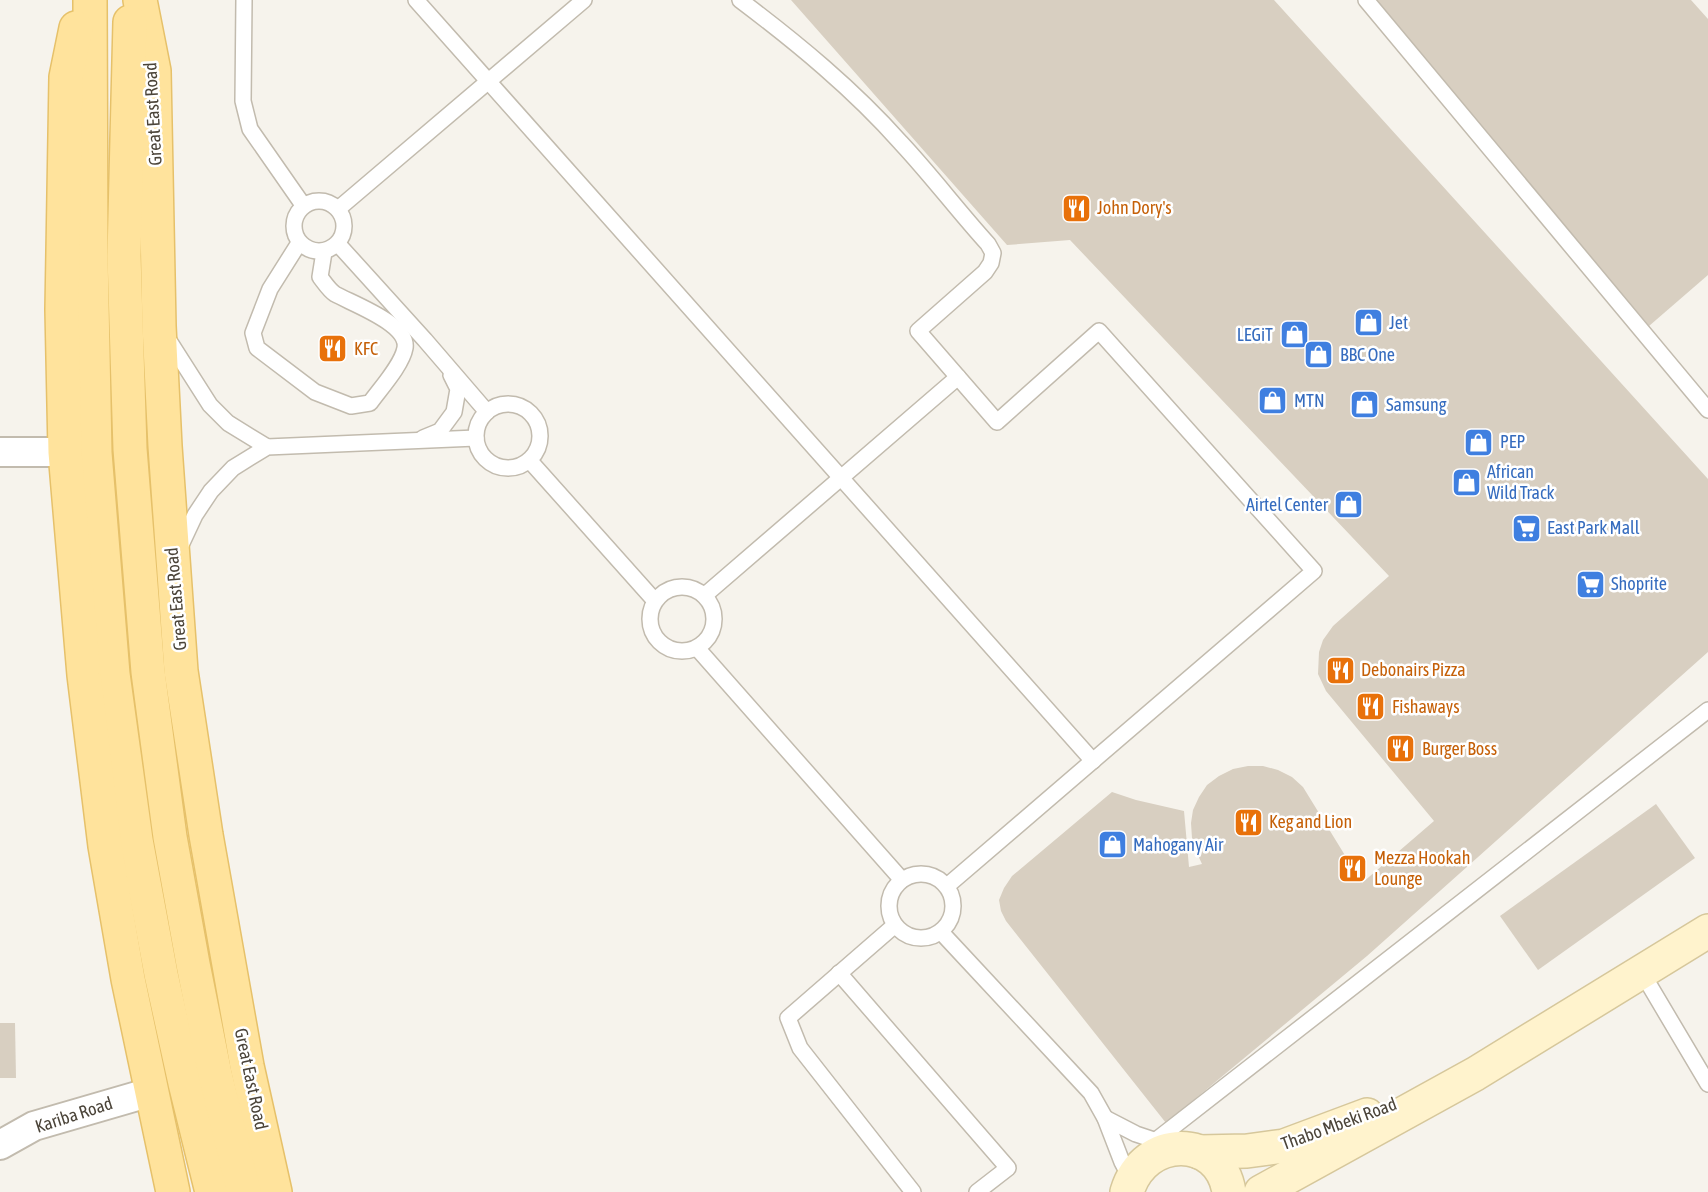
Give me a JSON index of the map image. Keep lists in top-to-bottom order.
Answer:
{
  "streets": {
    "main road": ["Great East Road", "Thabo Mbeki Road"],
    "street": ["Kariba Road"]
  },
  "places": {
    "restaurant": [
      "John Dory's",
      "KFC",
      "Debonairs Pizza",
      "Fishaways",
      "Burger Boss",
      "Keg and Lion",
      "Mezza Hookah Lounge"
    ],
    "shop": [
      "Jet",
      "LEGiT",
      "BBC One",
      "MTN",
      "Samsung",
      "PEP",
      "African Wild Track",
      "Airtel Center",
      "Mahogany Air"
    ],
    "supermarket": ["East Park Mall", "Shoprite"]
  }
}
